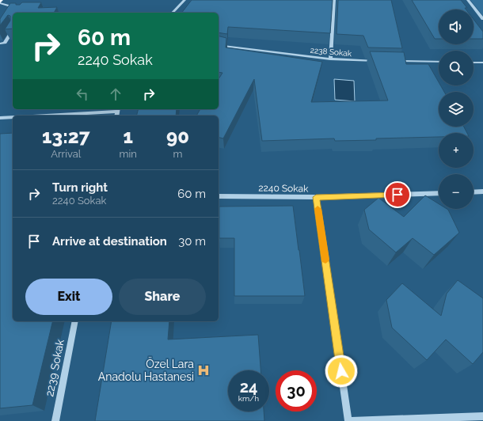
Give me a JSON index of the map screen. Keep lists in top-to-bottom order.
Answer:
{
  "streets": {
    "street": ["2238 Sokak", "2240 Sokak", "2239 Sokak"]
  },
  "places": {
    "hospital": ["Özel Lara Anadolu Hastanesi"]
  },
  "page": {
    "map_buttons": ["+", "−"],
    "turn": ["60 m", "2240 Sokak"],
    "eta": [
      "13:27",
      "Arrival",
      "1",
      "min",
      "90",
      "m"
    ],
    "list": [
      {
        "name": "Turn right",
        "note": "2240 Sokak",
        "value": "60 m"
      },
      {
        "name": "Arrive at destination",
        "value": "30 m"
      }
    ],
    "buttons": ["Exit", "Share"],
    "speed": "24 km/h",
    "limit": "30"
  }
}
